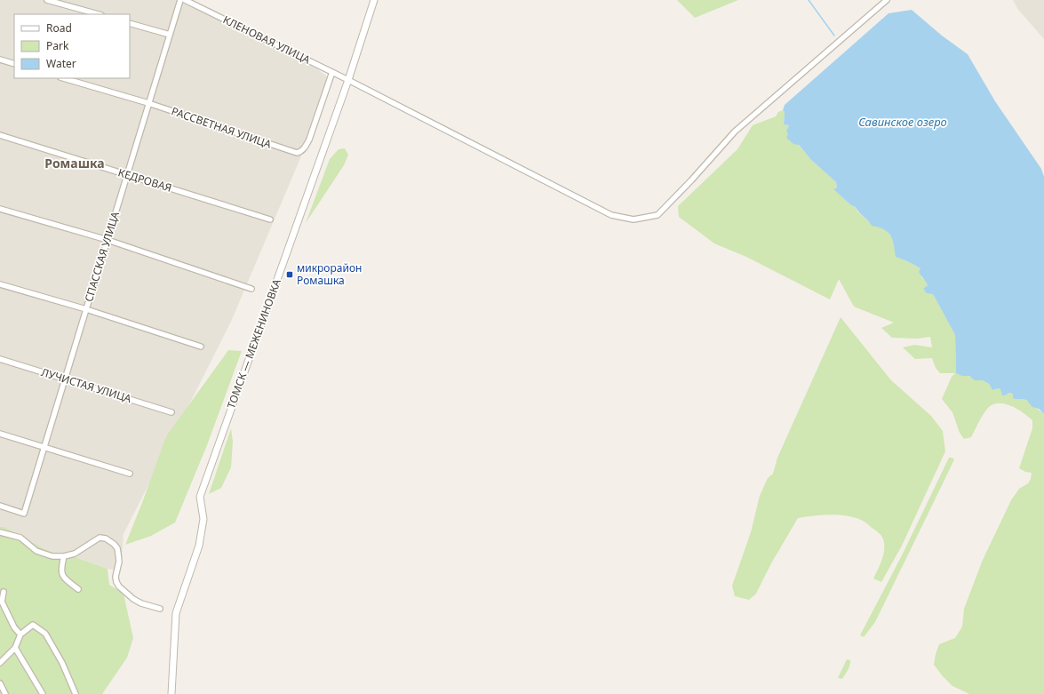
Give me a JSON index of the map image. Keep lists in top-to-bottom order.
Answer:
{
  "streets": {
    "street": [
      "КЛЕНОВАЯ УЛИЦА",
      "РАССВЕТНАЯ УЛИЦА",
      "КЕДРОВАЯ",
      "СПАССКАЯ УЛИЦА",
      "ТОМСК — МЕЖЕНИНОВКА",
      "ЛУЧИСТАЯ УЛИЦА"
    ]
  },
  "crossings": [
    ["КЛЕНОВАЯ УЛИЦА", "РАССВЕТНАЯ УЛИЦА"],
    ["КЛЕНОВАЯ УЛИЦА", "ТОМСК — МЕЖЕНИНОВКА"],
    ["РАССВЕТНАЯ УЛИЦА", "СПАССКАЯ УЛИЦА"],
    ["КЕДРОВАЯ", "СПАССКАЯ УЛИЦА"],
    ["СПАССКАЯ УЛИЦА", "ЛУЧИСТАЯ УЛИЦА"]
  ],
  "districts": ["Ромашка"],
  "water": ["Савинское озеро"],
  "places": {
    "transit": ["микрорайон Ромашка"]
  },
  "legend": ["Road", "Park", "Water"]
}
